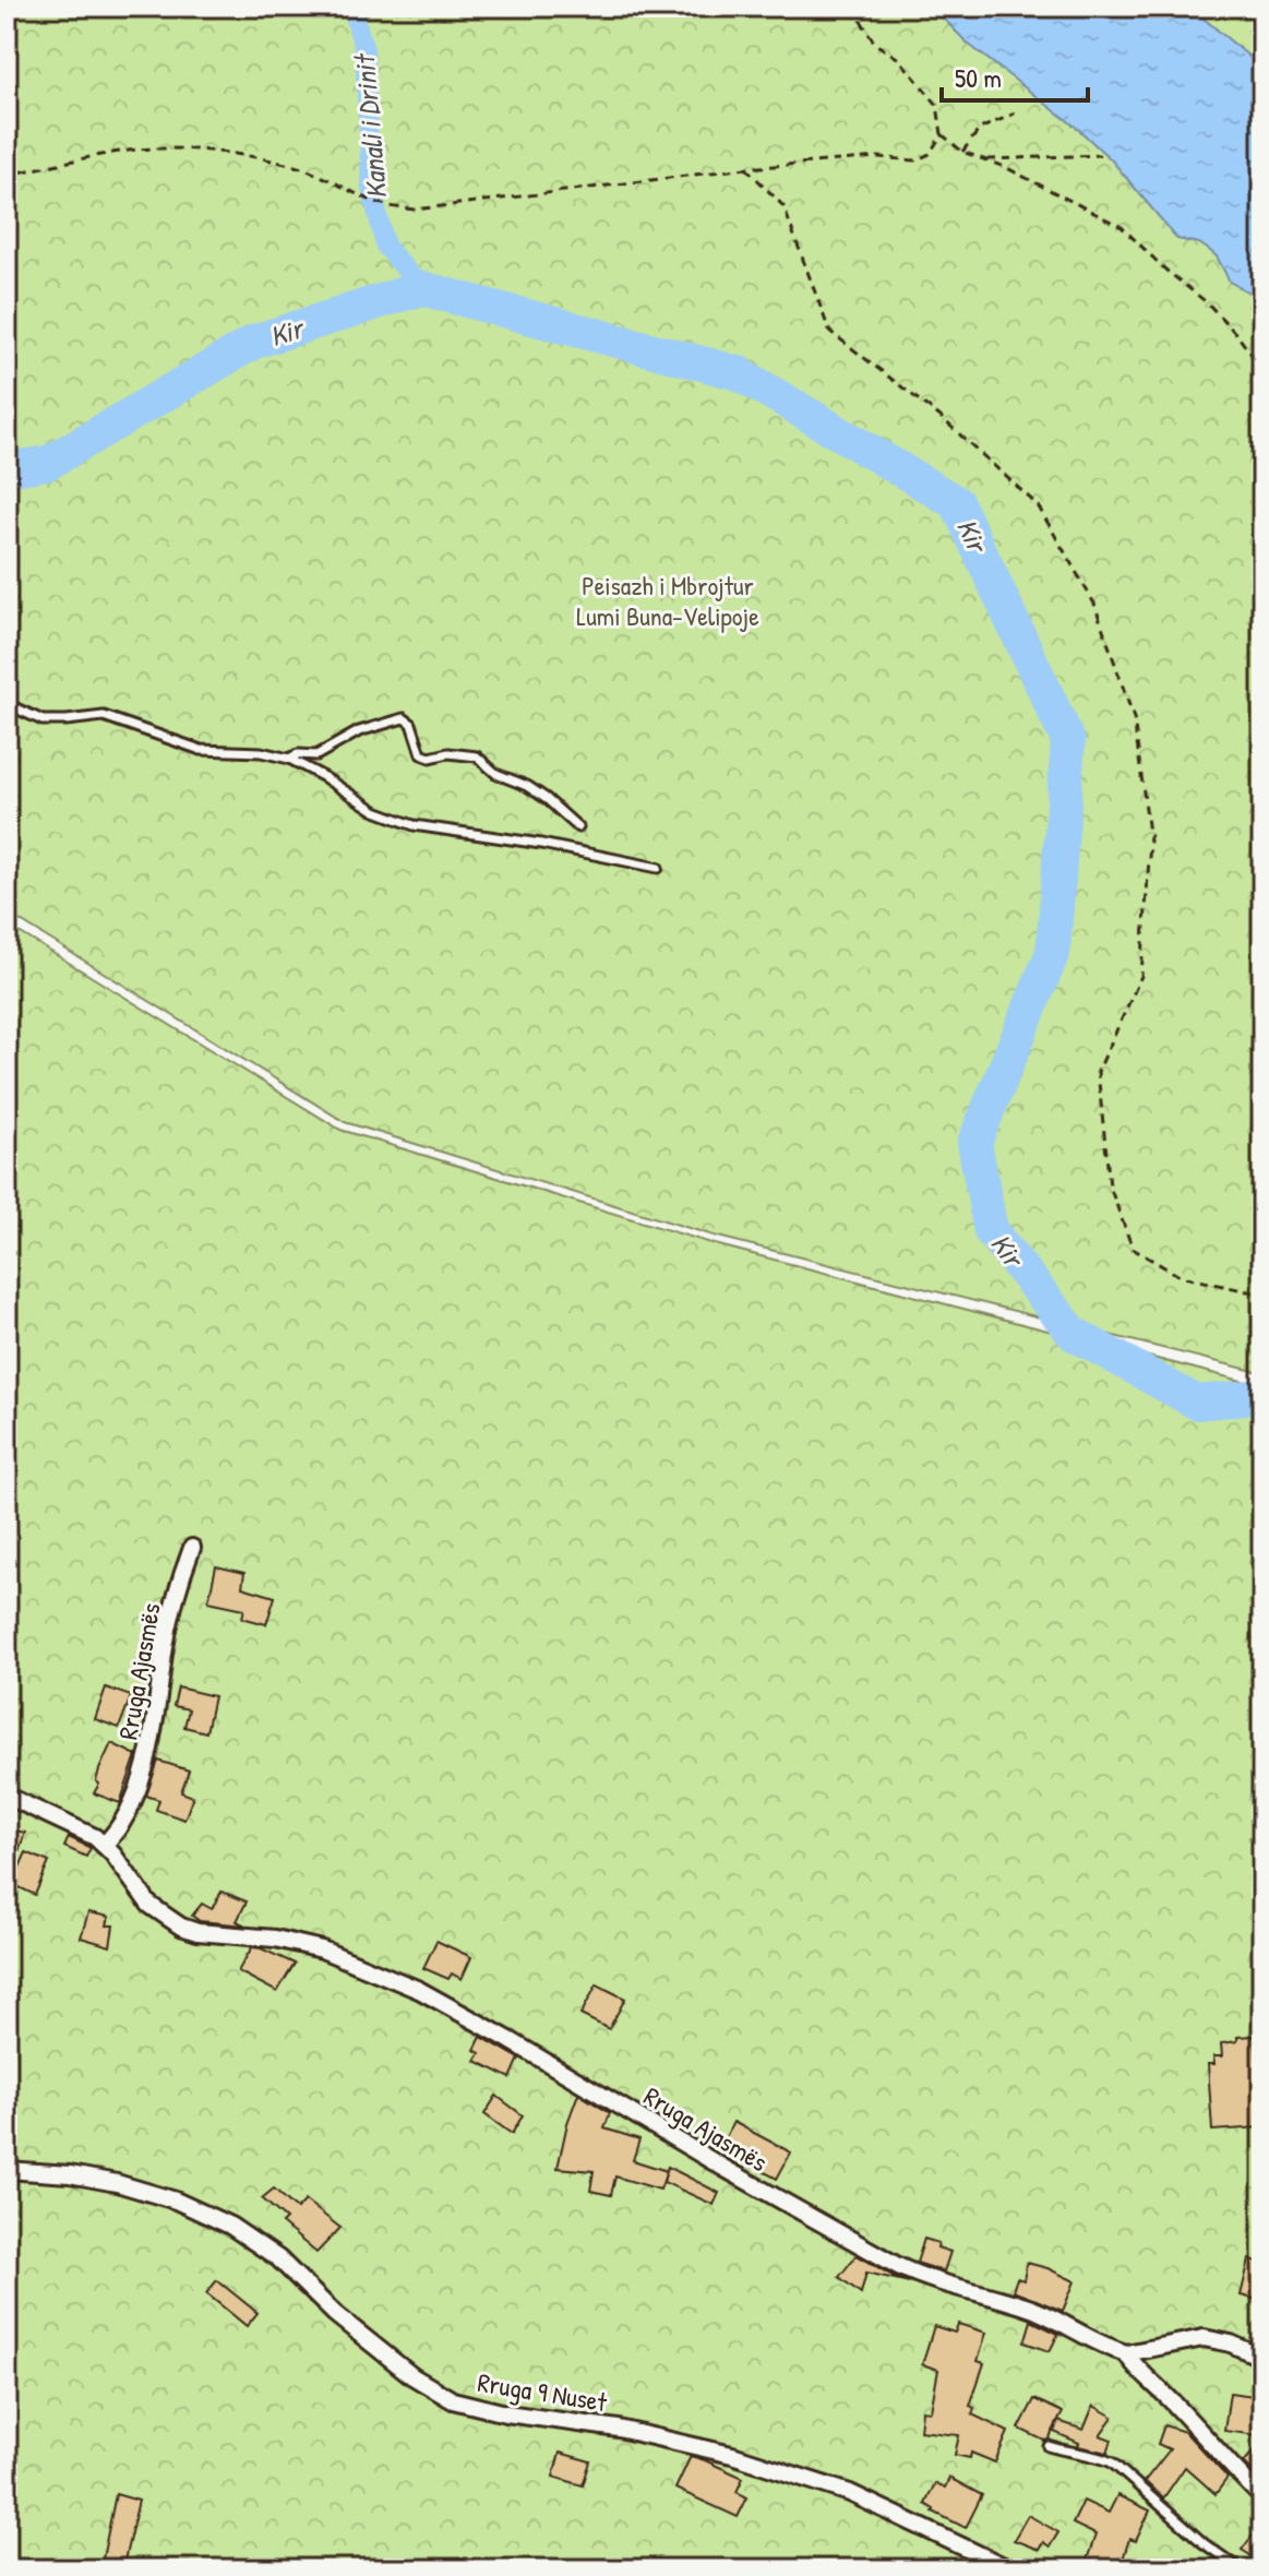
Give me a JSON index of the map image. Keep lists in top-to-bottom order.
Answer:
{
  "streets": {
    "street": ["Rruga Ajasmës", "Rruga 9 Nuset"]
  },
  "water": ["Kanali i Drinit", "Kir"],
  "parks": ["Peisazh i Mbrojtur Lumi Buna-Velipoje"],
  "scale_bar": "50 m"
}
